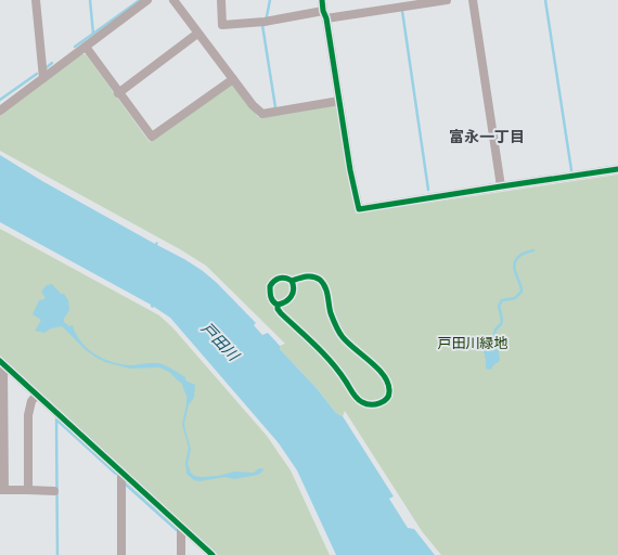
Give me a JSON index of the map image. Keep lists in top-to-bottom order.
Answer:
{
  "districts": ["富永一丁目"],
  "water": ["戸田川"],
  "parks": ["戸田川緑地"]
}
